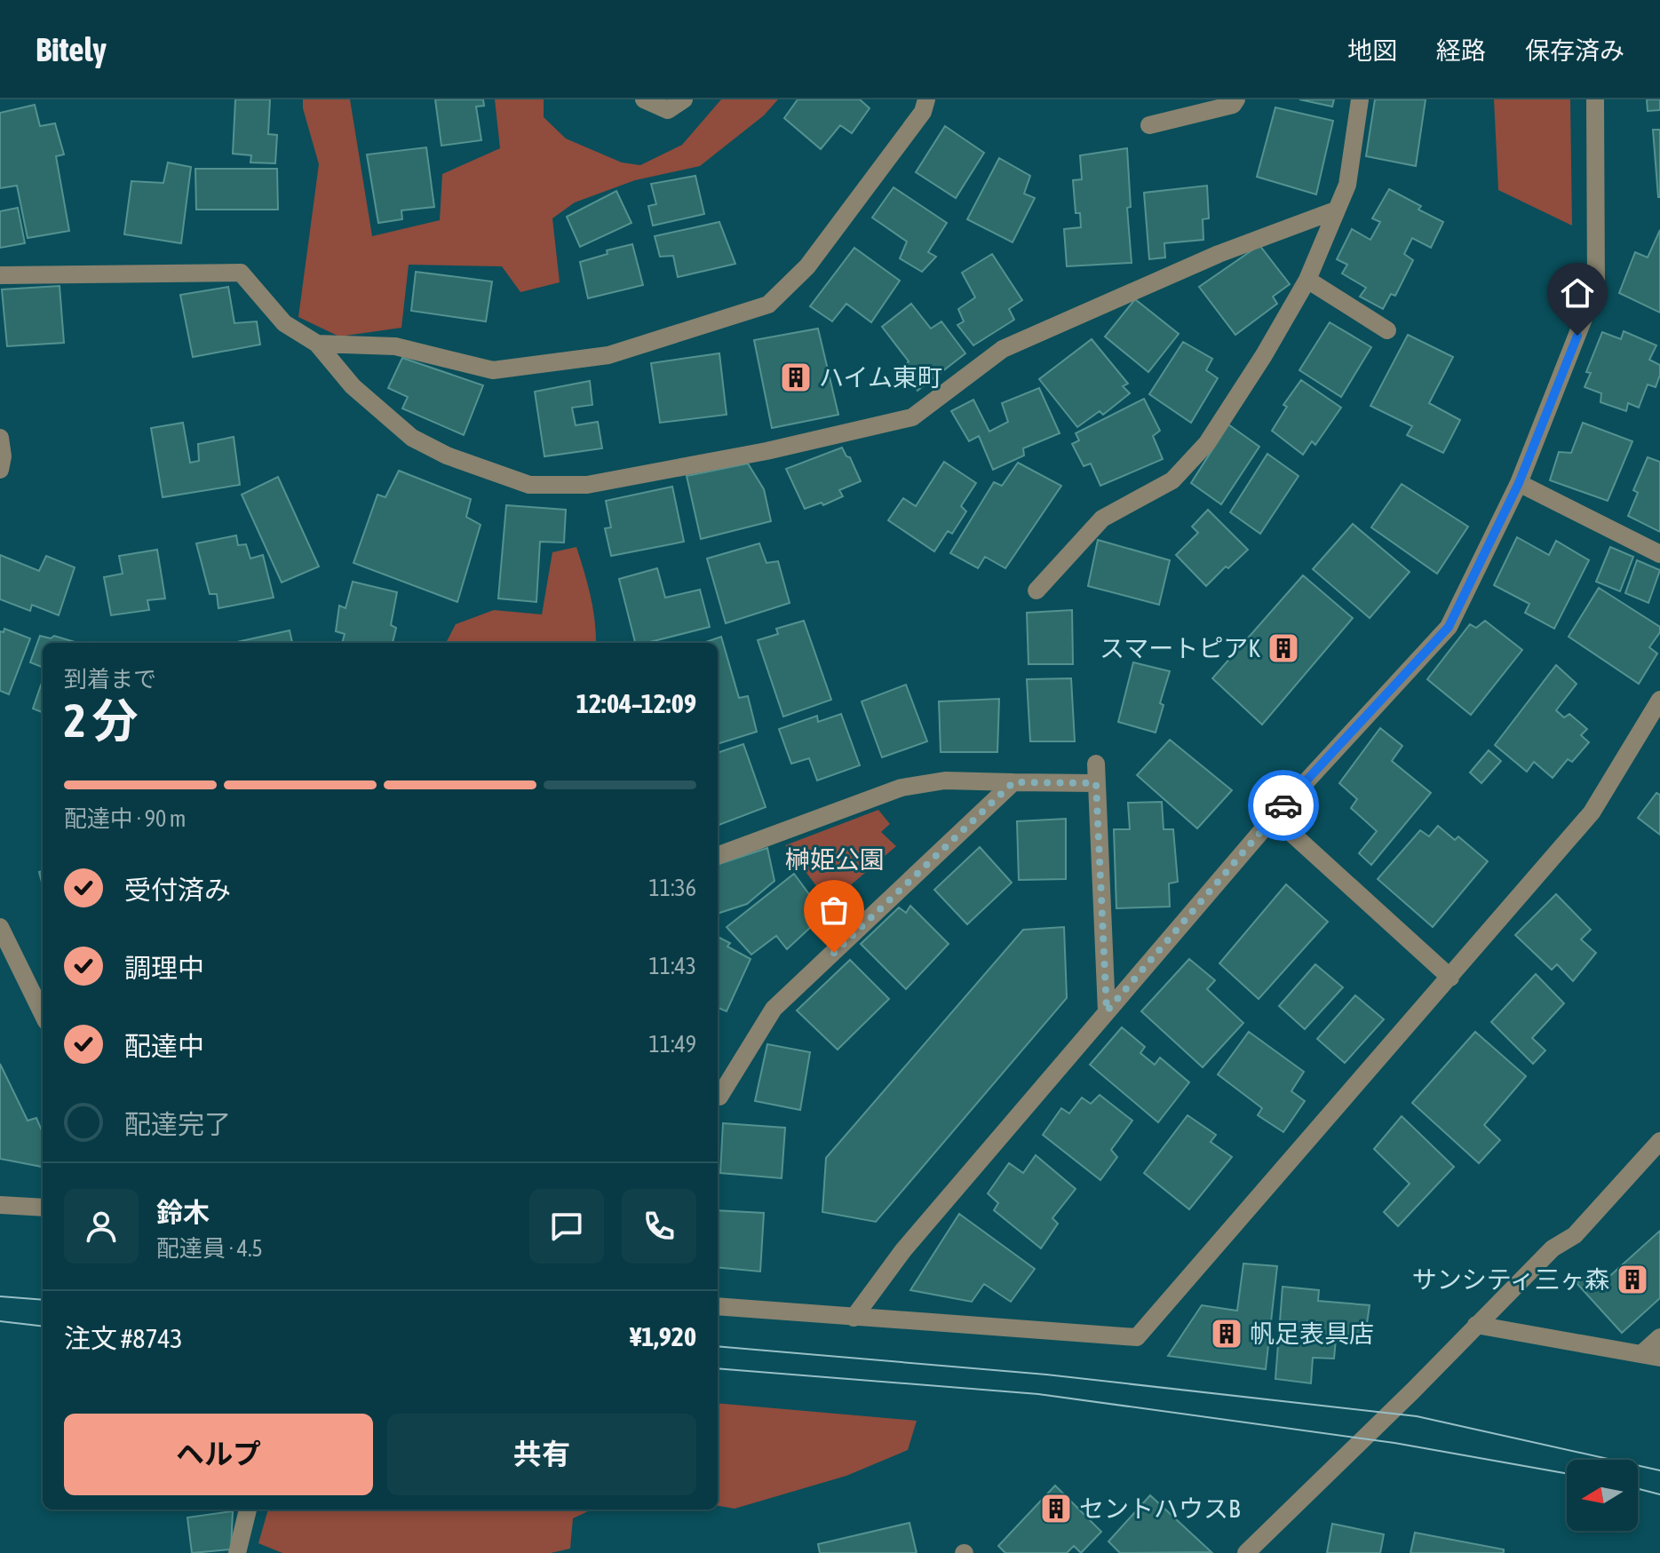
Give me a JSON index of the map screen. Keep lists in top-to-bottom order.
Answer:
{
  "parks": ["榊姫公園"],
  "places": {
    "building": [
      "ハイム東町",
      "スマートピアK",
      "サンシティ三ヶ森",
      "帆足表具店",
      "セントハウスB"
    ]
  },
  "north": "left",
  "page": {
    "header": "Bitely",
    "nav": ["地図", "経路", "保存済み"],
    "heading": ["2 分", "到着まで", "12:04–12:09"],
    "panel": [
      "鈴木",
      "配達員 · 4.5",
      "注文 #8743",
      "¥1,920"
    ],
    "bar": "配達中 · 90 m",
    "list": [
      ["受付済み", "11:36"],
      ["調理中", "11:43"],
      ["配達中", "11:49"],
      "配達完了"
    ],
    "buttons": ["ヘルプ", "共有"]
  }
}
